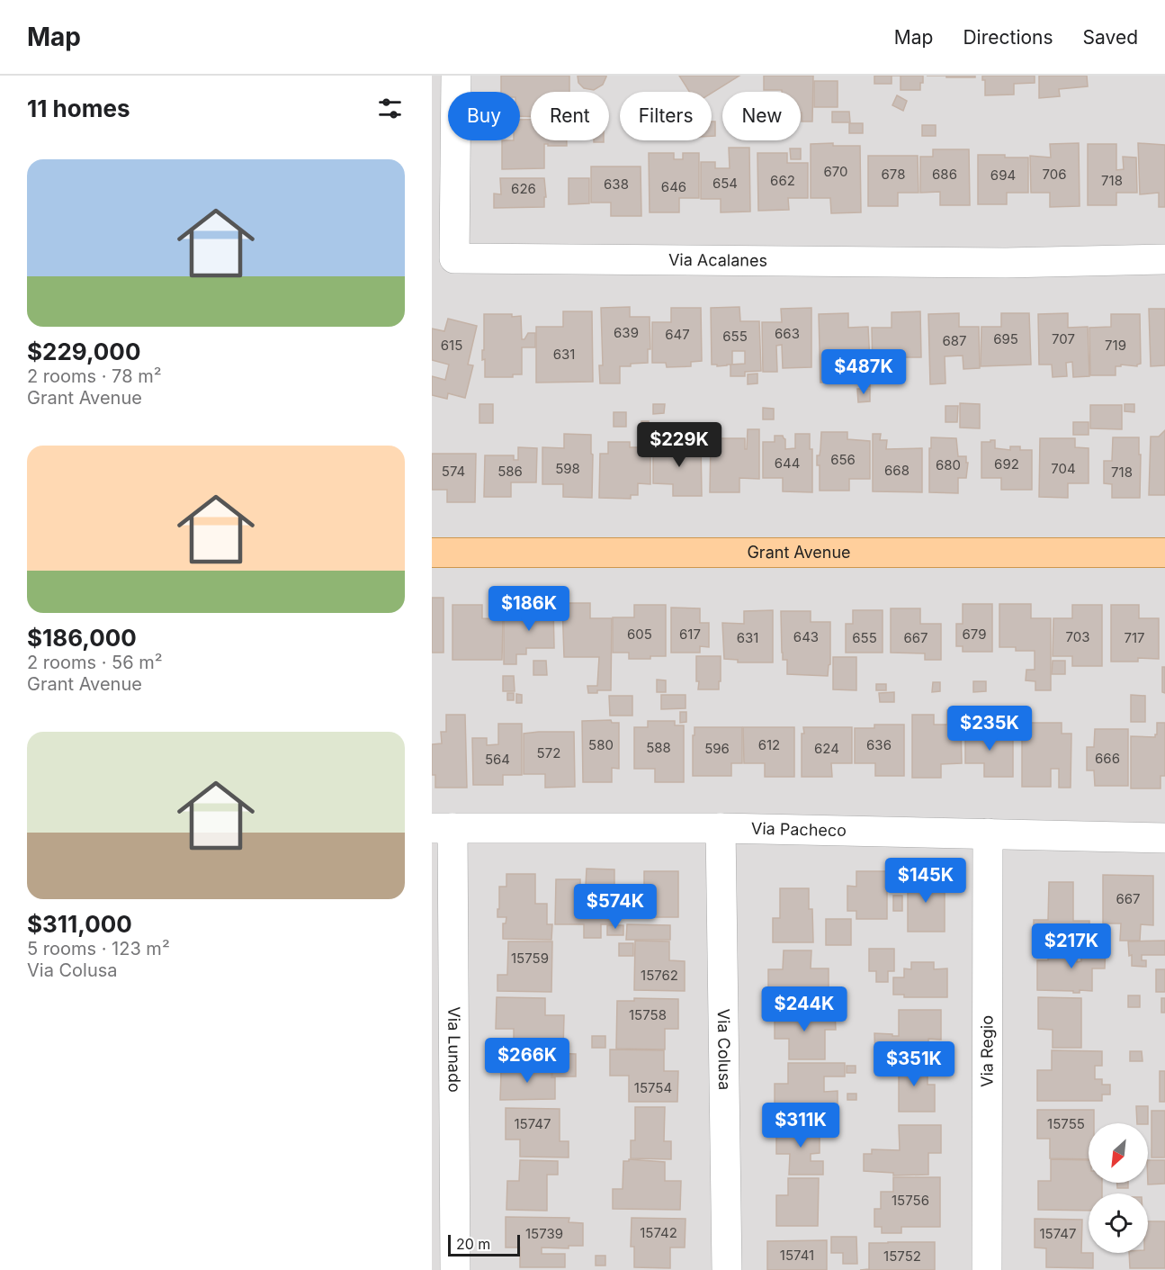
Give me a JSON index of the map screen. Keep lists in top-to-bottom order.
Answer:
{
  "streets": {
    "main road": ["Grant Avenue"],
    "street": [
      "Via Acalanes",
      "Via Pacheco",
      "Via Colusa",
      "Via Lunado",
      "Via Regio"
    ]
  },
  "crossings": [
    ["Via Pacheco", "Via Colusa"],
    ["Via Pacheco", "Via Lunado"],
    ["Via Pacheco", "Via Regio"]
  ],
  "house_numbers": [
    "670",
    "678",
    "686",
    "706",
    "694",
    "662",
    "718",
    "654",
    "638",
    "646",
    "626",
    "639",
    "663",
    "647",
    "655",
    "695",
    "707",
    "687",
    "615",
    "719",
    "631",
    "656",
    "644",
    "692",
    "680",
    "598",
    "704",
    "668",
    "574",
    "586",
    "718",
    "605",
    "617",
    "679",
    "643",
    "703",
    "631",
    "655",
    "667",
    "717",
    "580",
    "612",
    "636",
    "588",
    "596",
    "624",
    "572",
    "666",
    "564",
    "667",
    "15759",
    "15762",
    "15758",
    "15754",
    "15747",
    "15755",
    "15756",
    "15742",
    "15739",
    "15747",
    "15741",
    "15752"
  ],
  "scale_bar": "20 m",
  "north": "bottom left",
  "page": {
    "header": "Map",
    "nav": ["Map", "Directions", "Saved"],
    "heading": "11 homes",
    "chip": [
      "Buy",
      "Rent",
      "Filters",
      "New"
    ],
    "list": [
      {
        "name": "$229,000",
        "note": "2 rooms · 78 m² · Grant Avenue"
      },
      {
        "name": "$186,000",
        "note": "2 rooms · 56 m² · Grant Avenue"
      },
      {
        "name": "$311,000",
        "note": "5 rooms · 123 m² · Via Colusa"
      }
    ],
    "price": [
      "$487K",
      "$229K",
      "$186K",
      "$235K",
      "$145K",
      "$574K",
      "$217K",
      "$244K",
      "$266K",
      "$351K",
      "$311K"
    ],
    "scale": "20 m"
  }
}
